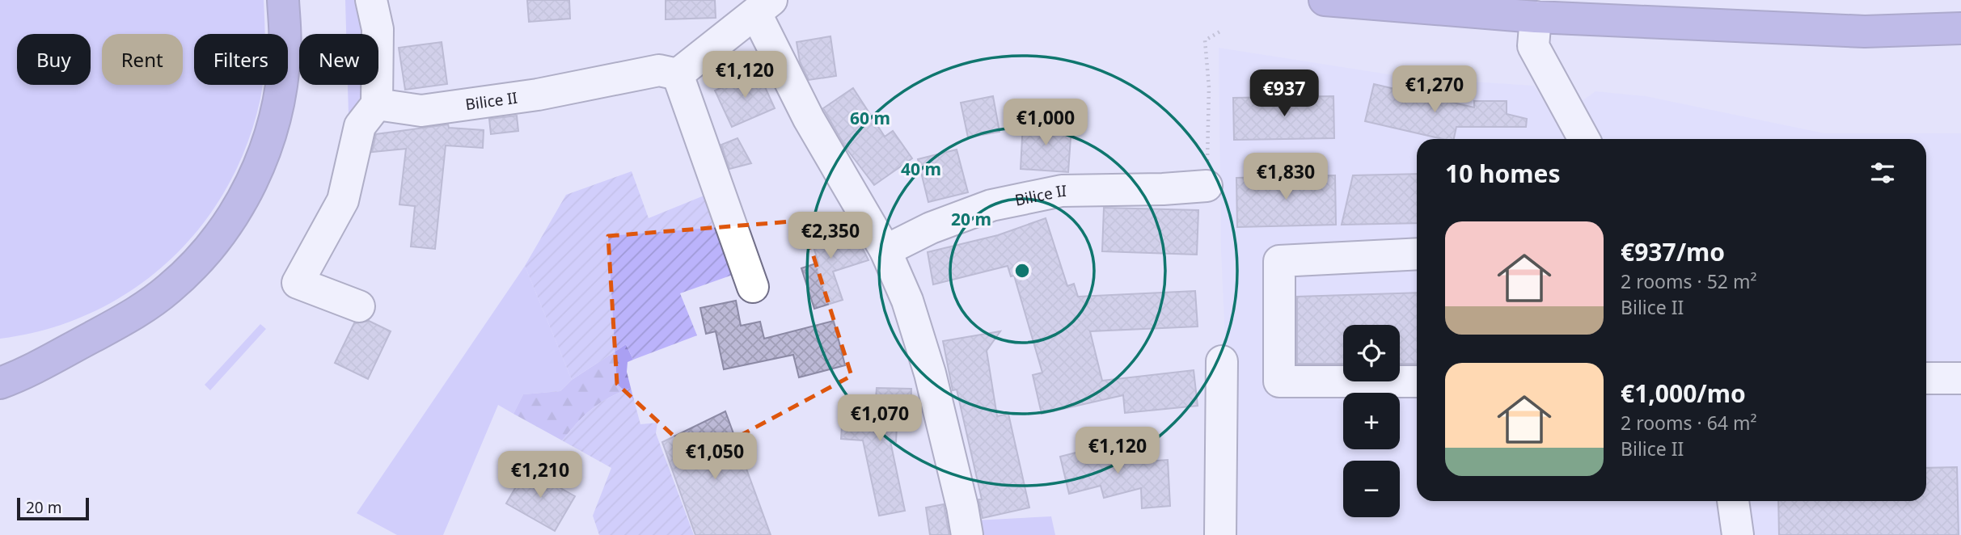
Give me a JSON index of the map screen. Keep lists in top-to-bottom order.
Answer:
{
  "streets": {
    "street": ["Bilice II"]
  },
  "scale_bar": "20 m",
  "page": {
    "chip": [
      "Buy",
      "Rent",
      "Filters",
      "New"
    ],
    "price": [
      "€1,120",
      "€1,270",
      "€937",
      "€1,000",
      "€1,830",
      "€2,350",
      "€1,070",
      "€1,120",
      "€1,050",
      "€1,210"
    ],
    "heading": "10 homes",
    "list": [
      {
        "name": "€937/mo",
        "note": "2 rooms · 52 m² · Bilice II"
      },
      {
        "name": "€1,000/mo",
        "note": "2 rooms · 64 m² · Bilice II"
      }
    ],
    "map_buttons": ["+", "−"],
    "scale": "20 m"
  },
  "rings": ["60 m", "40 m", "20 m"]
}
